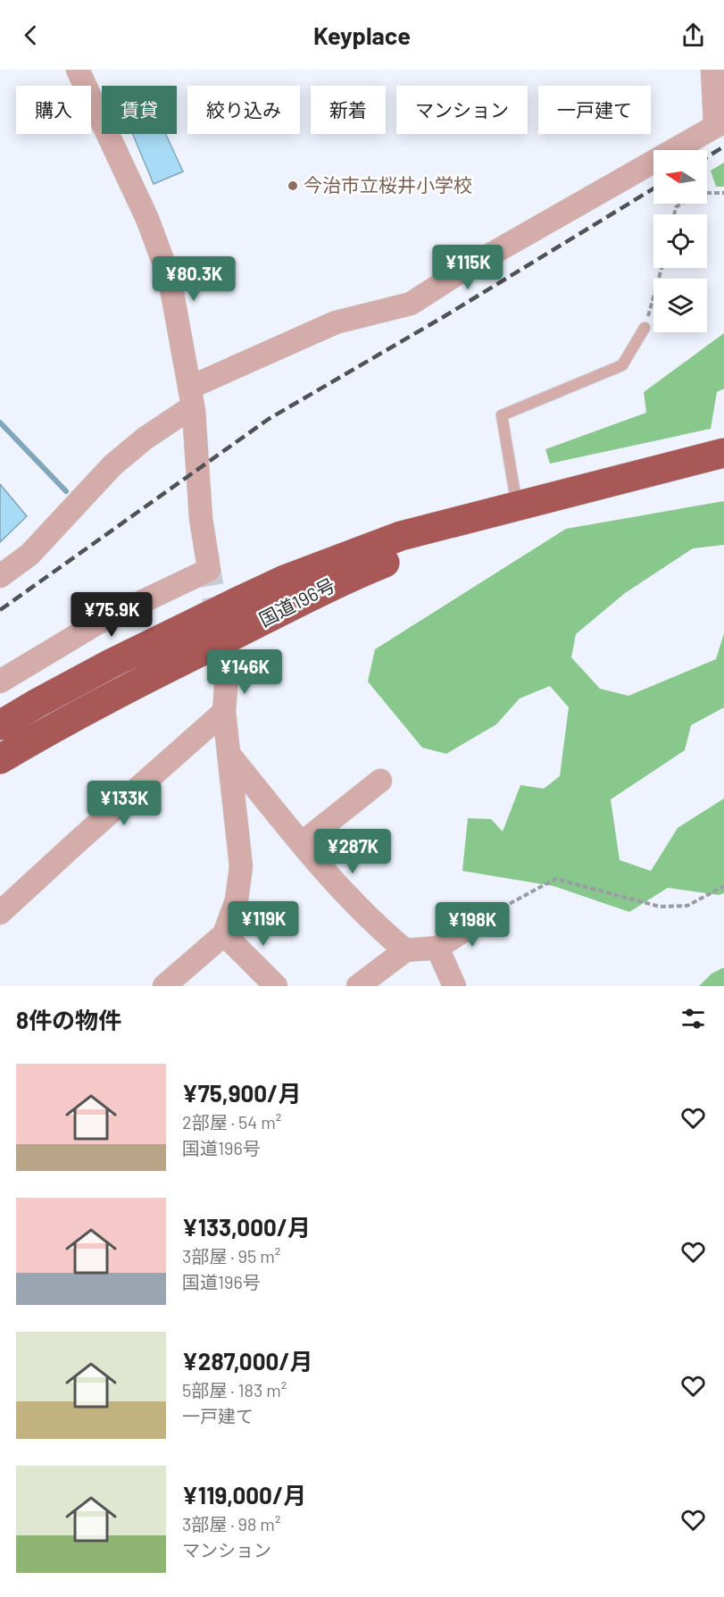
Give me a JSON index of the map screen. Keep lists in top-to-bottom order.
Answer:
{
  "streets": {
    "highway": ["国道196号"]
  },
  "places": ["今治市立桜井小学校"],
  "north": "left",
  "page": {
    "header": "Keyplace",
    "chip": [
      "購入",
      "賃貸",
      "絞り込み",
      "新着",
      "マンション",
      "一戸建て"
    ],
    "price": [
      "¥115K",
      "¥80.3K",
      "¥75.9K",
      "¥146K",
      "¥133K",
      "¥287K",
      "¥119K",
      "¥198K"
    ],
    "heading": "8件の物件",
    "list": [
      {
        "name": "¥75,900/月",
        "note": "2部屋 · 54 m² · 国道196号"
      },
      {
        "name": "¥133,000/月",
        "note": "3部屋 · 95 m² · 国道196号"
      },
      {
        "name": "¥287,000/月",
        "note": "5部屋 · 183 m² · 一戸建て"
      },
      {
        "name": "¥119,000/月",
        "note": "3部屋 · 98 m² · マンション"
      }
    ]
  }
}
